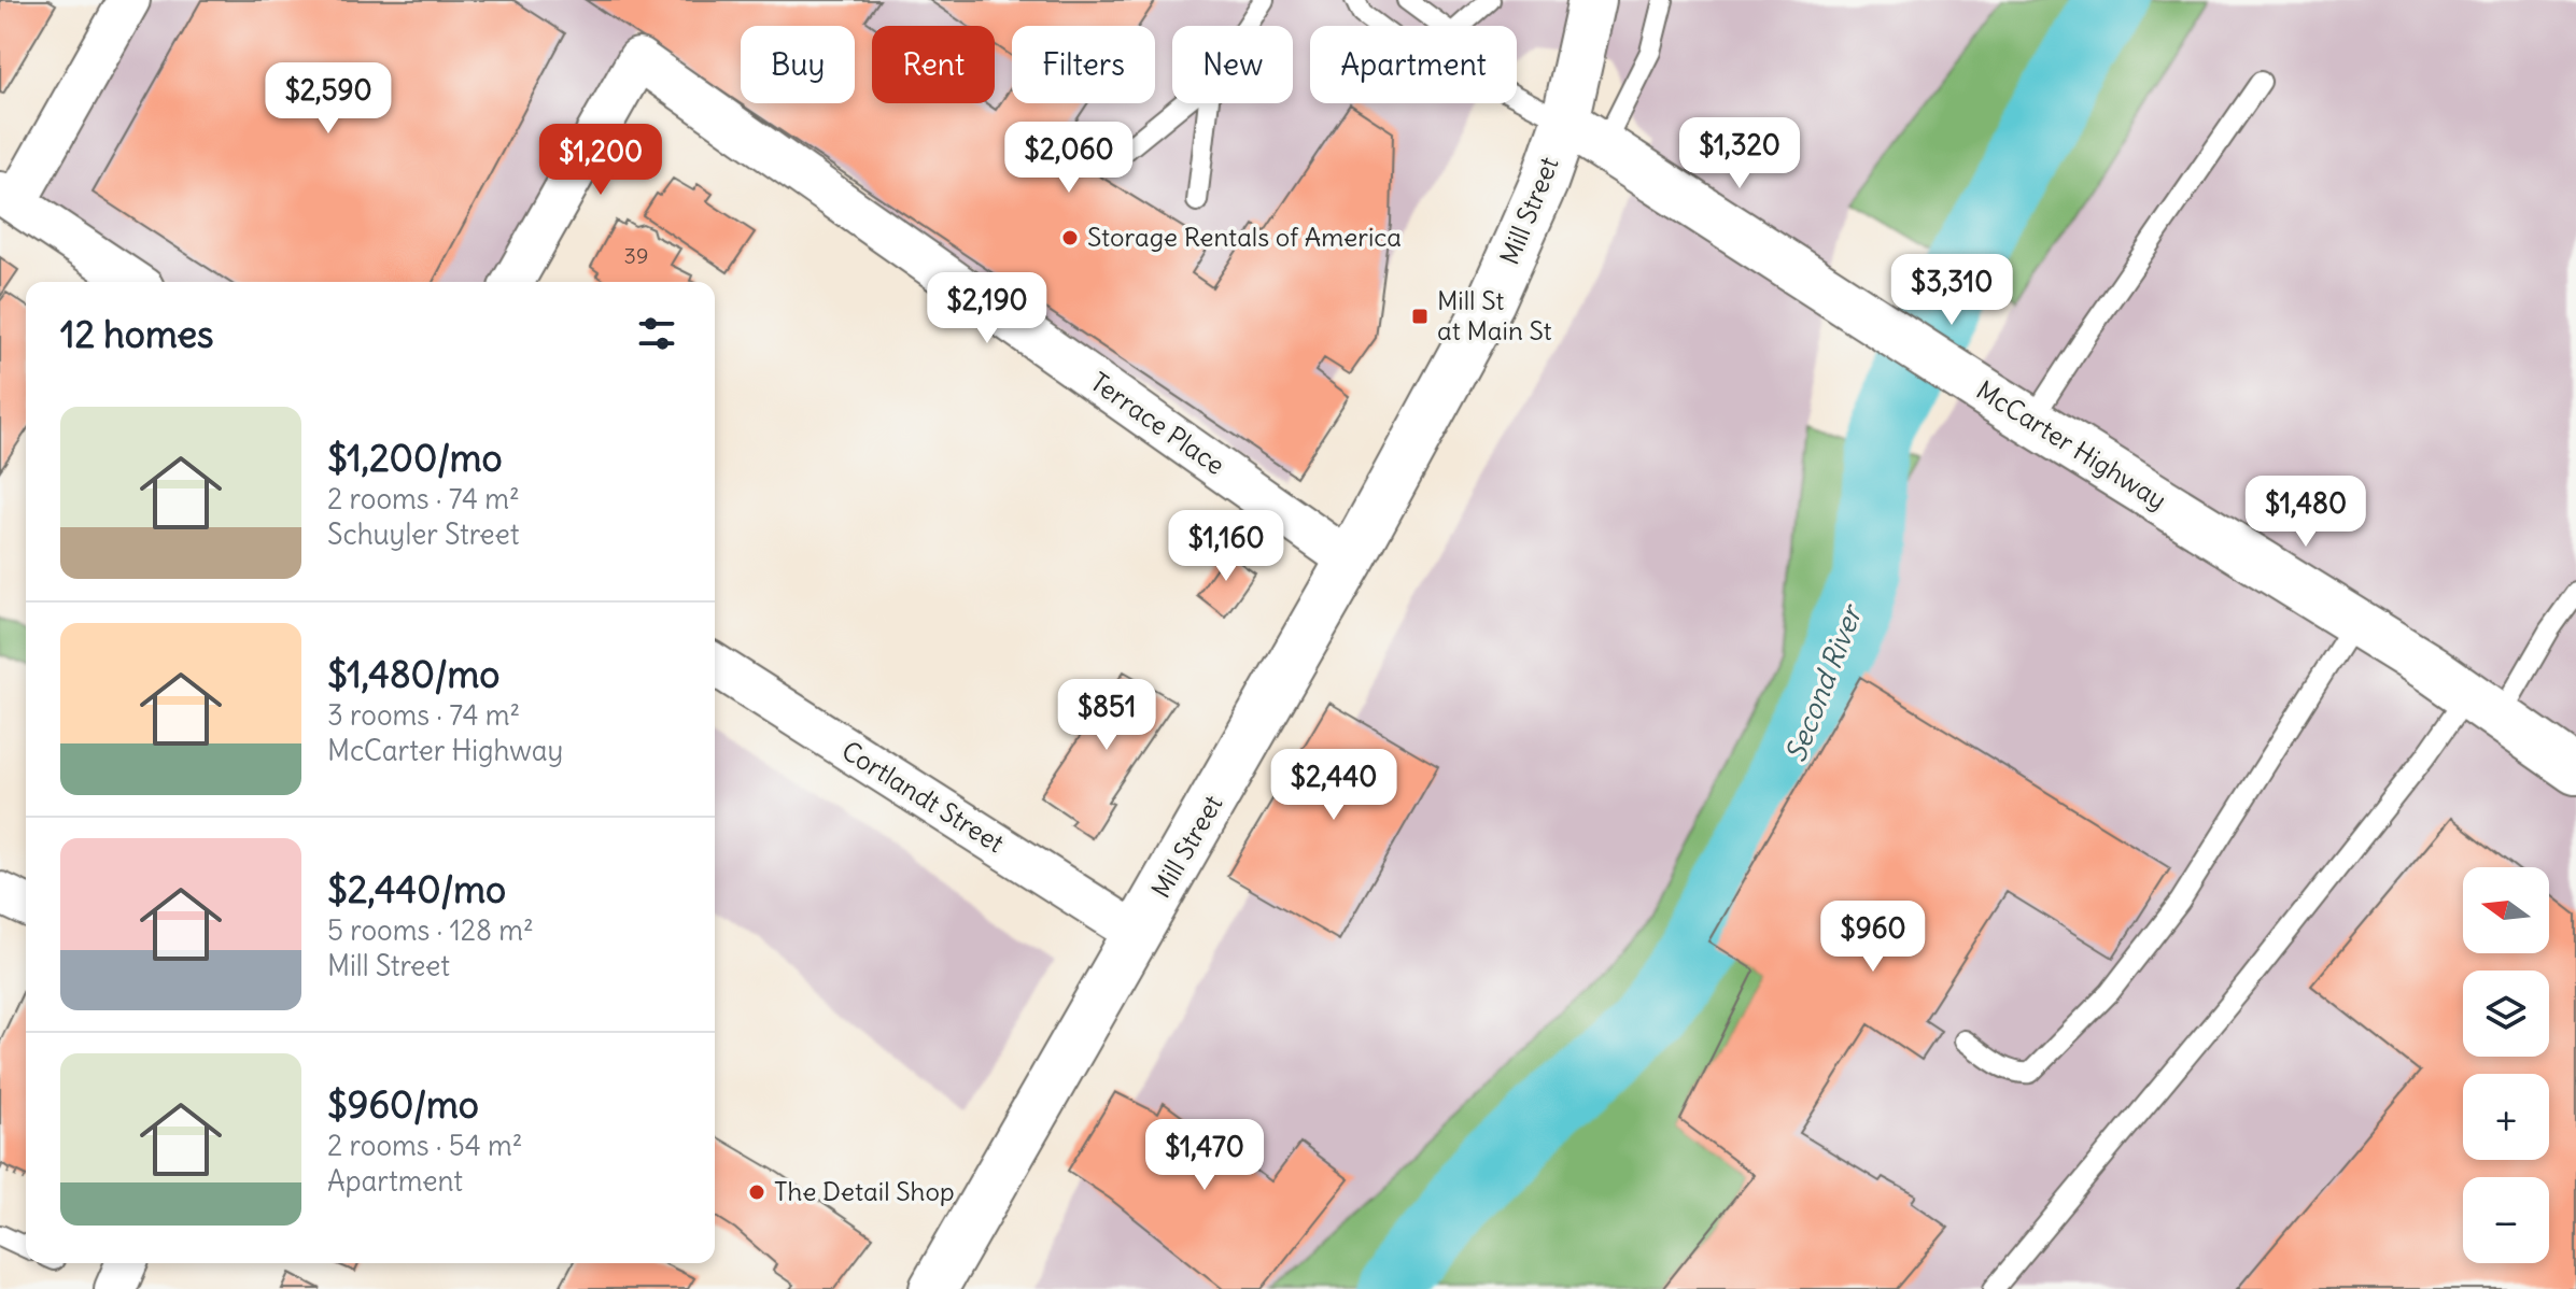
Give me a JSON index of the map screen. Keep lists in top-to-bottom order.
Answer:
{
  "streets": {
    "street": [
      "Mill Street",
      "Terrace Place",
      "McCarter Highway",
      "Cortlandt Street"
    ]
  },
  "crossings": [
    ["Mill Street", "Terrace Place"],
    ["Mill Street", "McCarter Highway"],
    ["Mill Street", "Cortlandt Street"]
  ],
  "water": ["Second River"],
  "places": {
    "other": ["Storage Rentals of America", "The Detail Shop"],
    "transit": ["Mill St at Main St"]
  },
  "house_numbers": ["39"],
  "north": "left",
  "page": {
    "chip": [
      "Buy",
      "Rent",
      "Filters",
      "New",
      "Apartment"
    ],
    "price": [
      "$2,590",
      "$1,320",
      "$2,060",
      "$1,200",
      "$3,310",
      "$2,190",
      "$1,480",
      "$1,160",
      "$851",
      "$2,440",
      "$960",
      "$1,470"
    ],
    "heading": "12 homes",
    "list": [
      {
        "name": "$1,200/mo",
        "note": "2 rooms · 74 m² · Schuyler Street"
      },
      {
        "name": "$1,480/mo",
        "note": "3 rooms · 74 m² · McCarter Highway"
      },
      {
        "name": "$2,440/mo",
        "note": "5 rooms · 128 m² · Mill Street"
      },
      {
        "name": "$960/mo",
        "note": "2 rooms · 54 m² · Apartment"
      }
    ],
    "map_buttons": ["+", "−"]
  }
}
